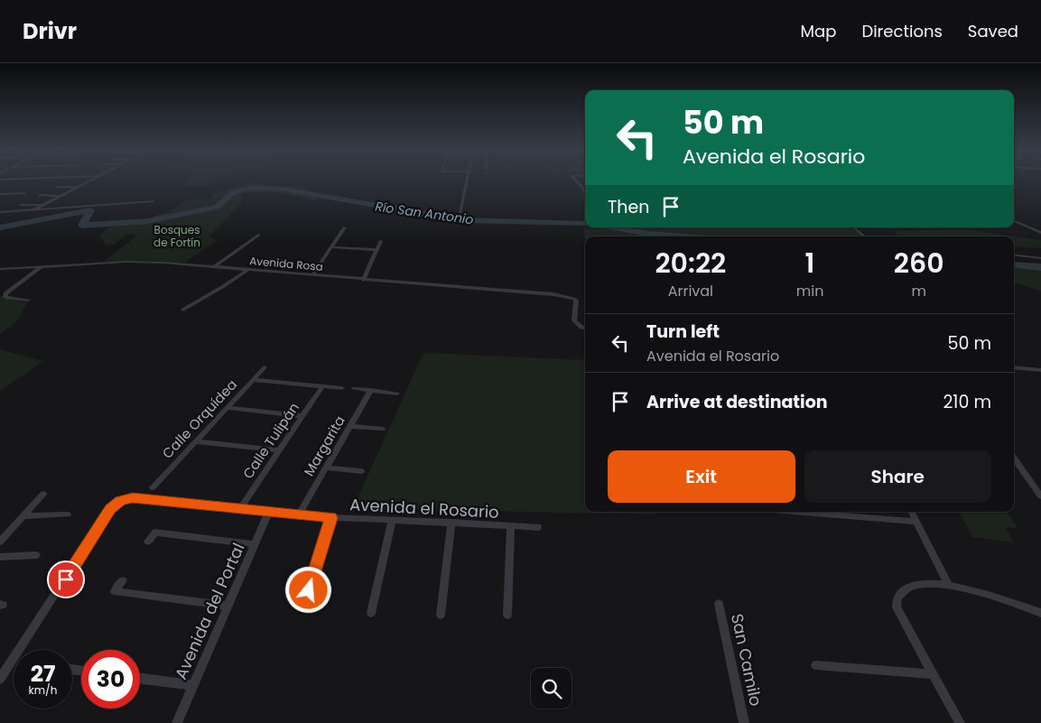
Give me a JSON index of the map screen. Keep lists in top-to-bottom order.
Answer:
{
  "streets": {
    "street": [
      "Avenida Rosa",
      "Calle Orquídea",
      "Calle Tulipán",
      "Margarita",
      "Avenida el Rosario",
      "Avenida del Portal",
      "San Camilo"
    ]
  },
  "crossings": [
    ["Calle Tulipán", "Avenida el Rosario"],
    ["Margarita", "Avenida el Rosario"],
    ["Avenida el Rosario", "Avenida del Portal"]
  ],
  "water": ["Río San Antonio"],
  "parks": ["Bosques de Fortín"],
  "page": {
    "header": "Drivr",
    "nav": ["Map", "Directions", "Saved"],
    "turn": ["50 m", "Avenida el Rosario"],
    "then": "Then",
    "eta": [
      "20:22",
      "Arrival",
      "1",
      "min",
      "260",
      "m"
    ],
    "list": [
      {
        "name": "Turn left",
        "note": "Avenida el Rosario",
        "value": "50 m"
      },
      {
        "name": "Arrive at destination",
        "value": "210 m"
      }
    ],
    "buttons": ["Exit", "Share"],
    "speed": "27 km/h",
    "limit": "30"
  }
}
